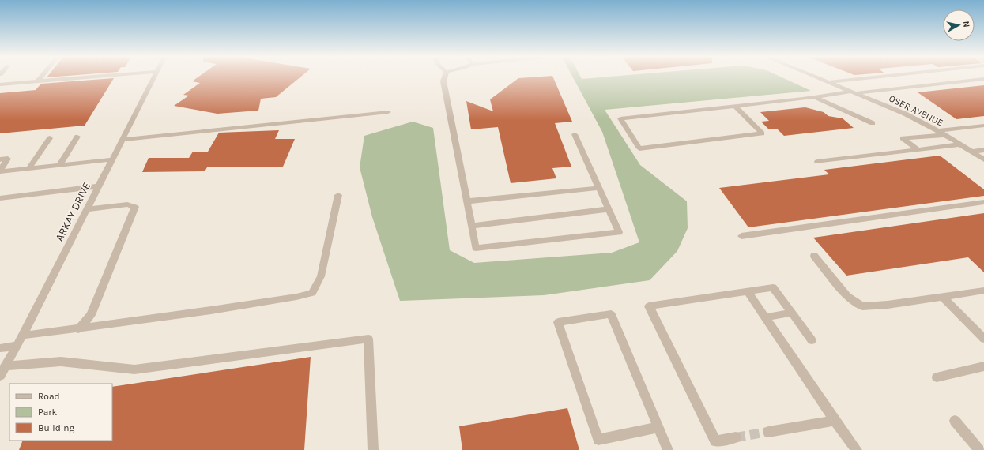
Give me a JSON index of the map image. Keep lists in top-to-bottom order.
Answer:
{
  "streets": {
    "street": ["OSER AVENUE", "ARKAY DRIVE"]
  },
  "legend": ["Road", "Park", "Building"],
  "north": "right"
}
